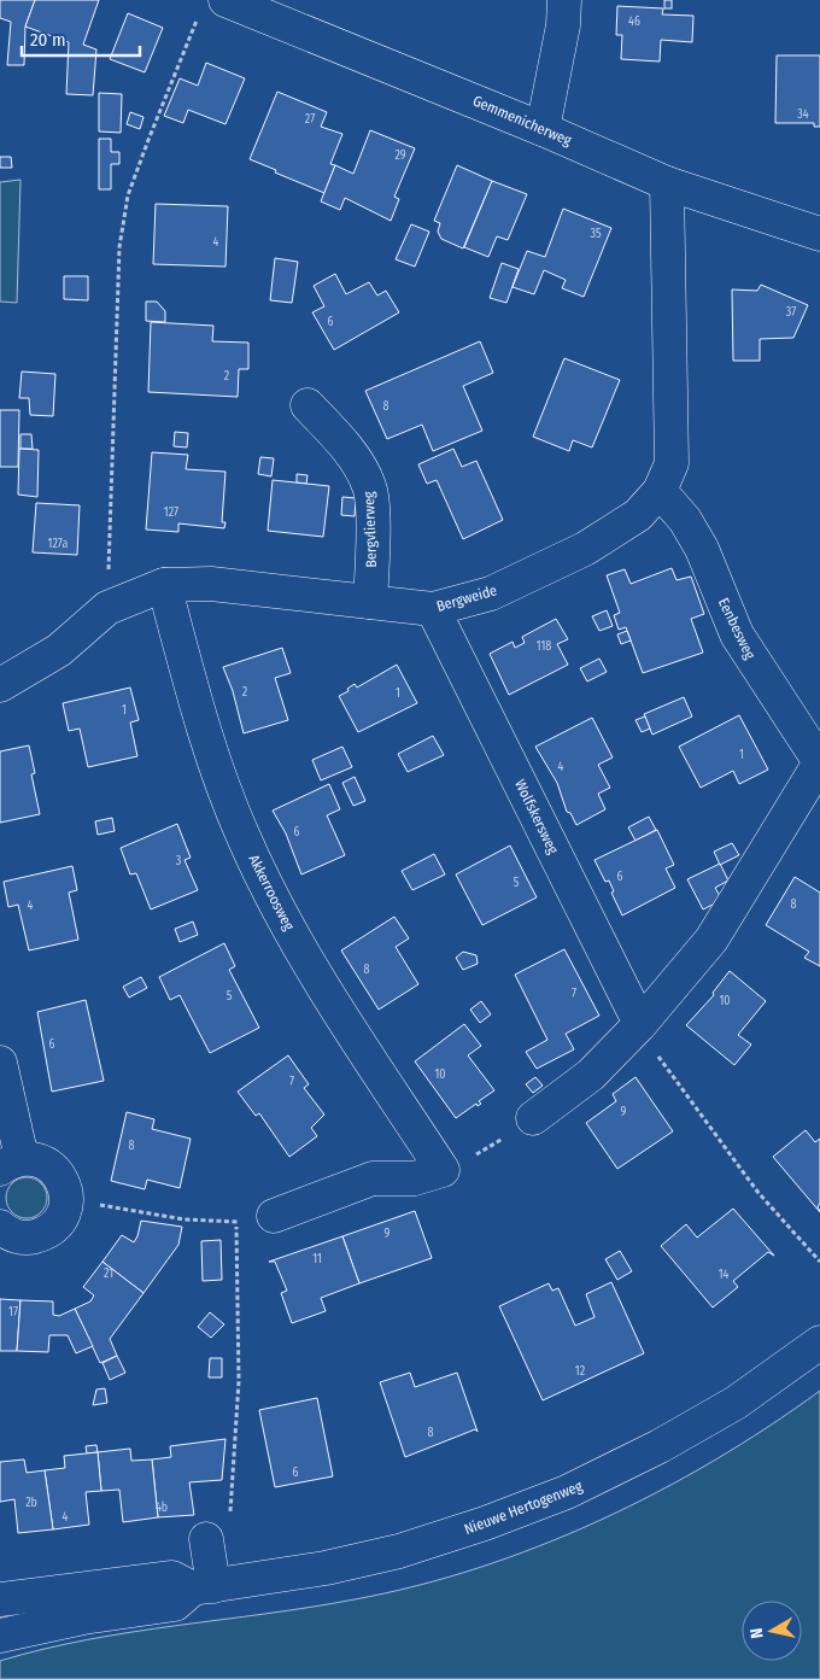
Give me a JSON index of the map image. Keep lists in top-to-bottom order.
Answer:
{
  "streets": {
    "street": [
      "Gemmenicherweg",
      "Bergvlierweg",
      "Bergweide",
      "Eenbesweg",
      "Wolfskersweg",
      "Akkerroosweg",
      "Nieuwe Hertogenweg"
    ]
  },
  "crossings": [
    ["Gemmenicherweg", "Bergweide"],
    ["Bergvlierweg", "Bergweide"],
    ["Bergweide", "Eenbesweg"],
    ["Bergweide", "Wolfskersweg"],
    ["Bergweide", "Akkerroosweg"]
  ],
  "house_numbers": [
    "46",
    "34",
    "27",
    "29",
    "35",
    "4",
    "37",
    "6",
    "2",
    "8",
    "127",
    "127a",
    "118",
    "2",
    "1",
    "1",
    "1",
    "4",
    "6",
    "3",
    "6",
    "5",
    "8",
    "4",
    "8",
    "7",
    "5",
    "10",
    "6",
    "10",
    "7",
    "9",
    "8",
    "9",
    "11",
    "21",
    "14",
    "17",
    "12",
    "8",
    "6",
    "2b",
    "4b",
    "4"
  ],
  "scale_bar": "20 m",
  "north": "left"
}
